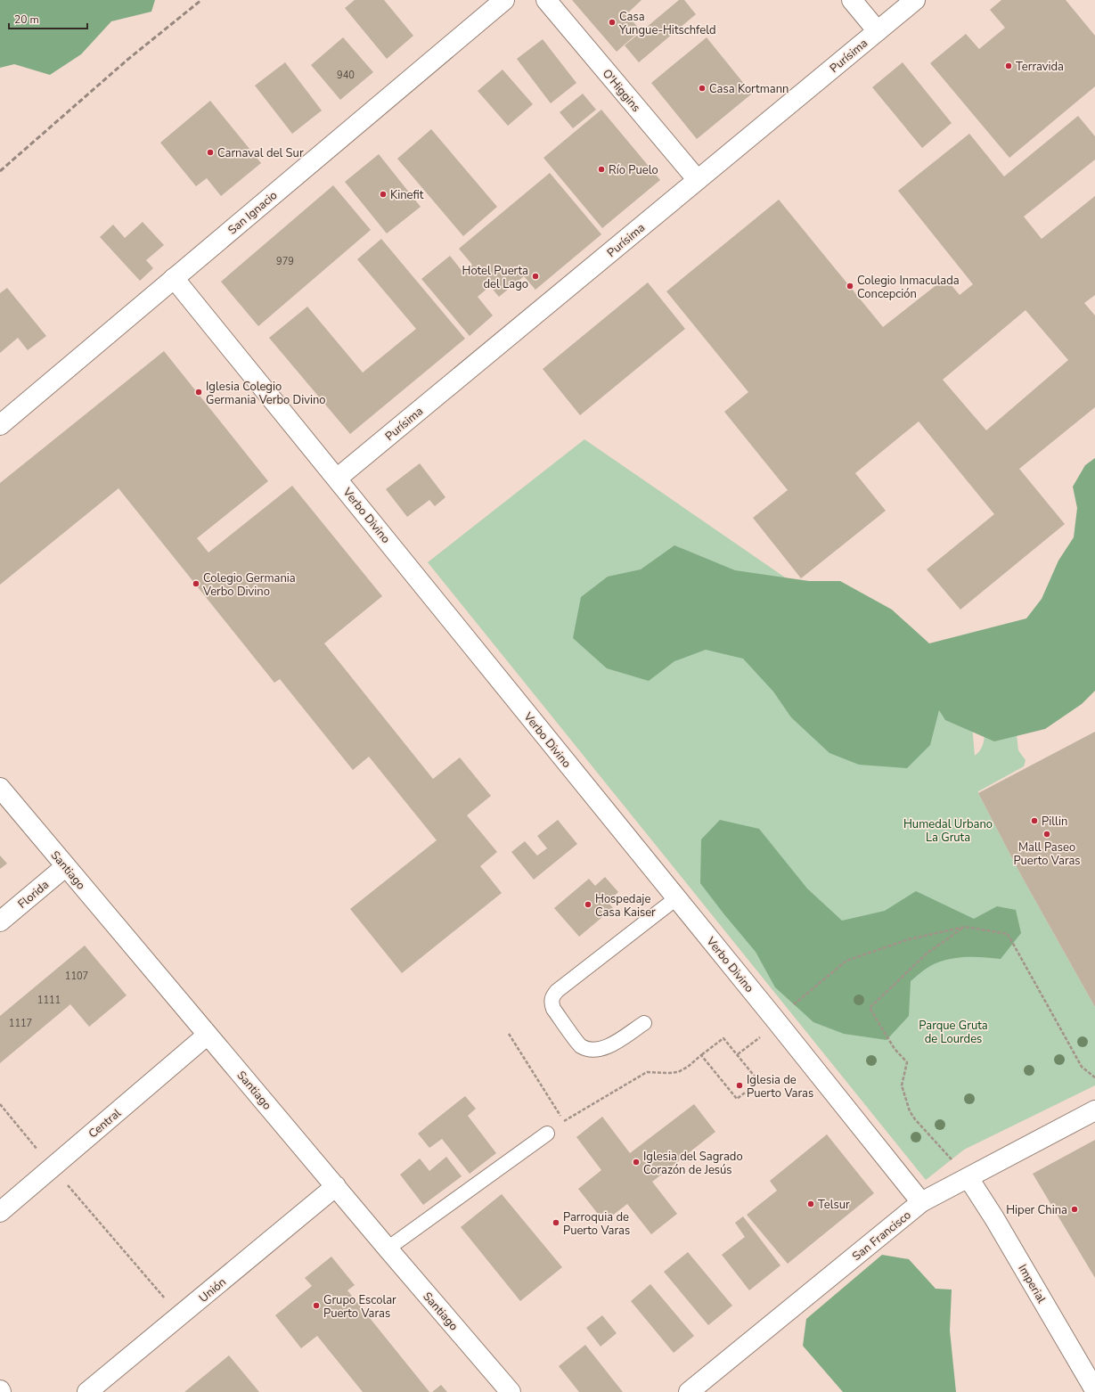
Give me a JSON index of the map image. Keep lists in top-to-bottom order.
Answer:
{
  "streets": {
    "street": [
      "Purísima",
      "O'Higgins",
      "San Ignacio",
      "Verbo Divino",
      "Santiago",
      "Florida",
      "Central",
      "San Francisco",
      "Imperial",
      "Unión"
    ]
  },
  "crossings": [
    ["Purísima", "O'Higgins"],
    ["Purísima", "Verbo Divino"],
    ["San Ignacio", "Verbo Divino"],
    ["Verbo Divino", "San Francisco"],
    ["Santiago", "Florida"],
    ["Santiago", "Central"],
    ["Santiago", "Unión"],
    ["San Francisco", "Imperial"]
  ],
  "parks": ["Humedal Urbano La Gruta", "Parque Gruta de Lourdes"],
  "places": [
    "Casa Yungue-Hitschfeld",
    "Terravida",
    "Casa Kortmann",
    "Carnaval del Sur",
    "Río Puelo",
    "Kinefit",
    "Hotel Puerta del Lago",
    "Colegio Inmaculada Concepción",
    "Iglesia Colegio Germania Verbo Divino",
    "Colegio Germania Verbo Divino",
    "Pillin",
    "Mall Paseo Puerto Varas",
    "Hospedaje Casa Kaiser",
    "Iglesia de Puerto Varas",
    "Iglesia del Sagrado Corazón de Jesús",
    "Telsur",
    "Hiper China",
    "Parroquia de Puerto Varas",
    "Grupo Escolar Puerto Varas"
  ],
  "house_numbers": [
    "940",
    "979",
    "1107",
    "1111",
    "1117"
  ],
  "scale_bar": "20 m"
}
